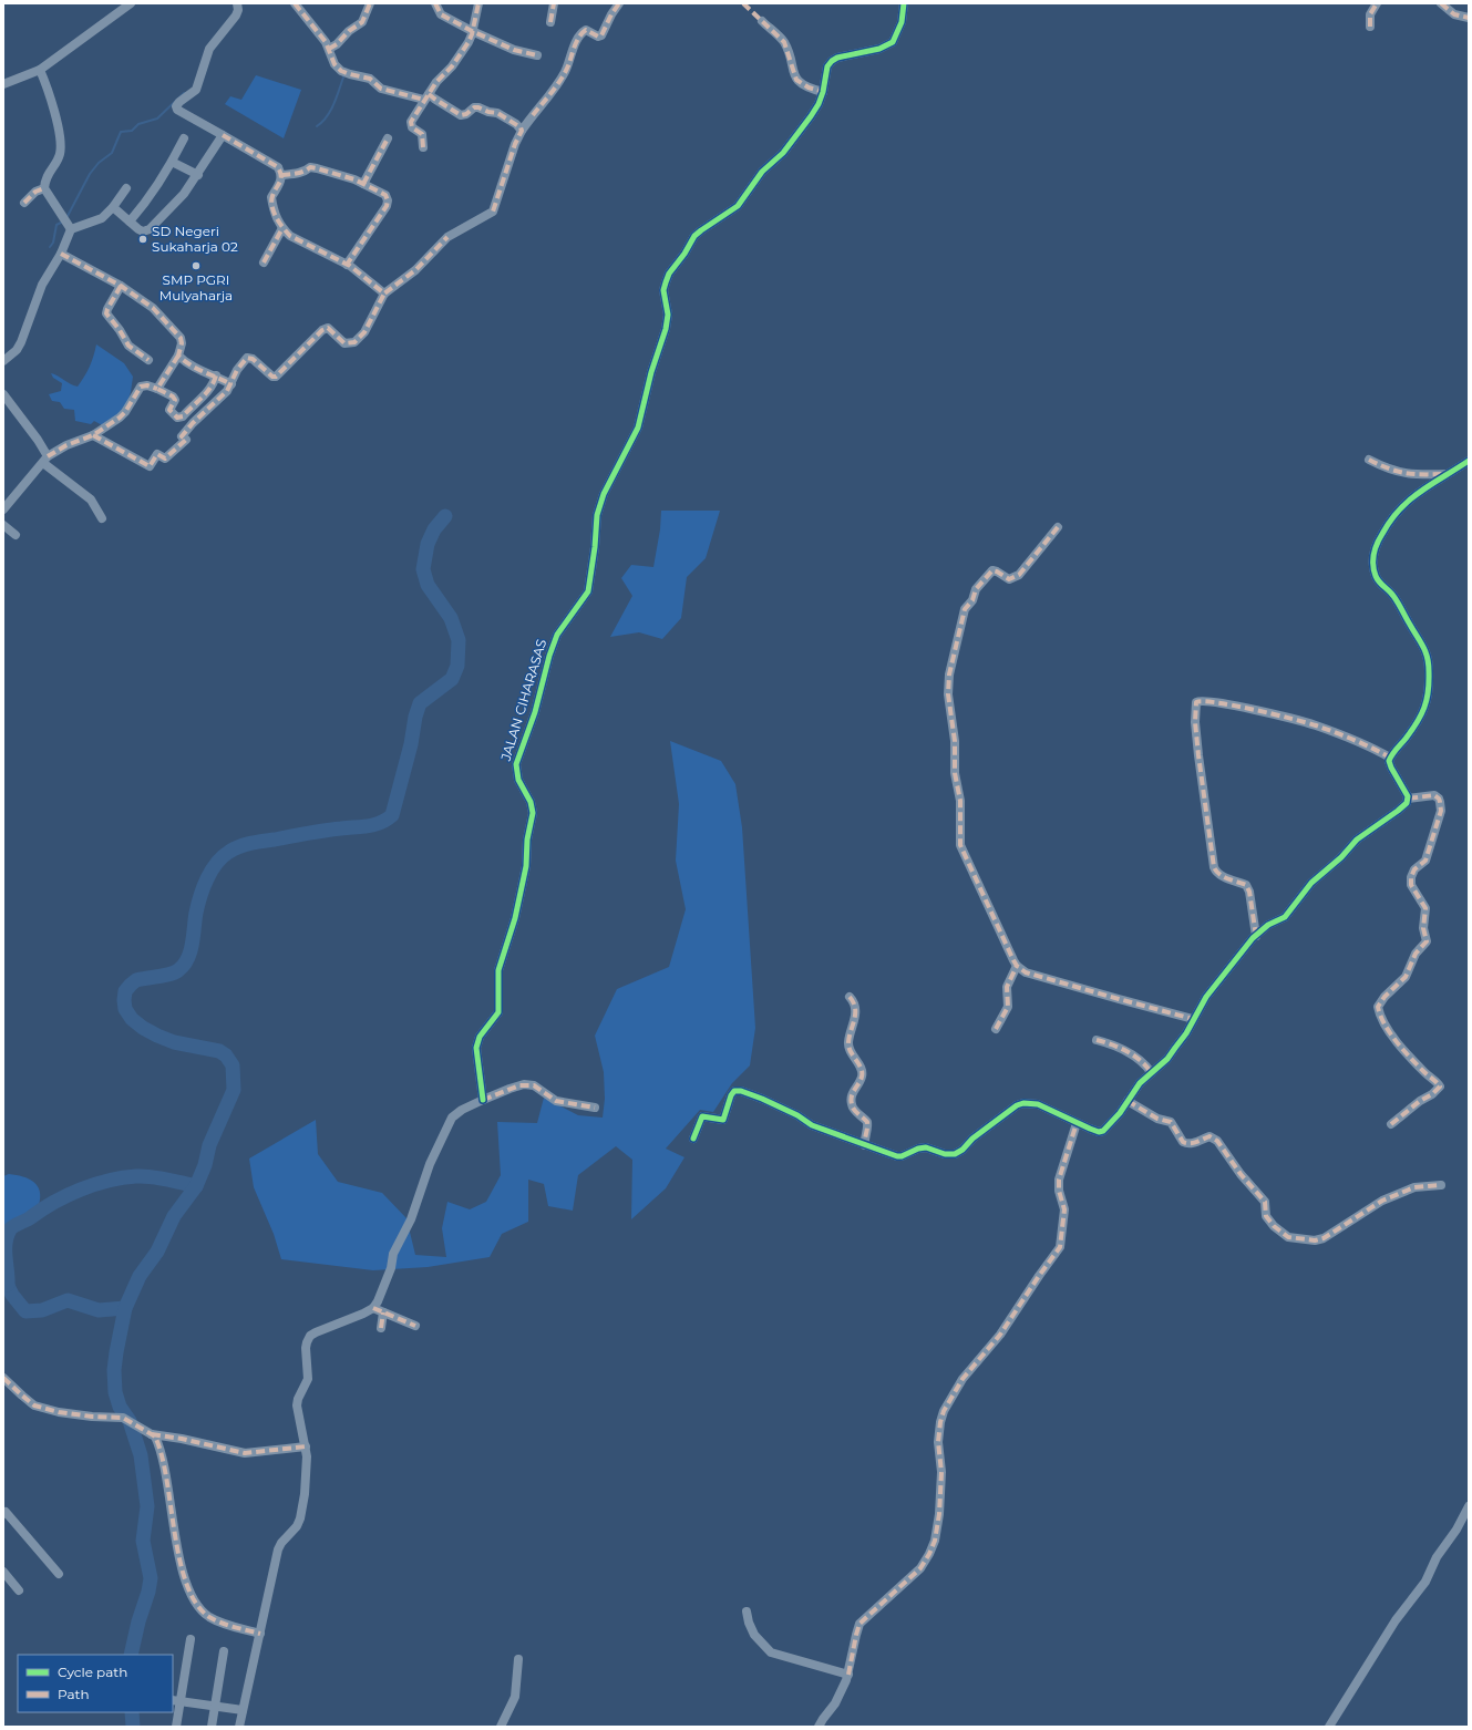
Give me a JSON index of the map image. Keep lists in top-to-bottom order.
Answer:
{
  "streets": {
    "street": ["JALAN CIHARASAS"]
  },
  "places": ["SD Negeri Sukaharja 02", "SMP PGRI Mulyaharja"],
  "legend": ["Cycle path", "Path"]
}
